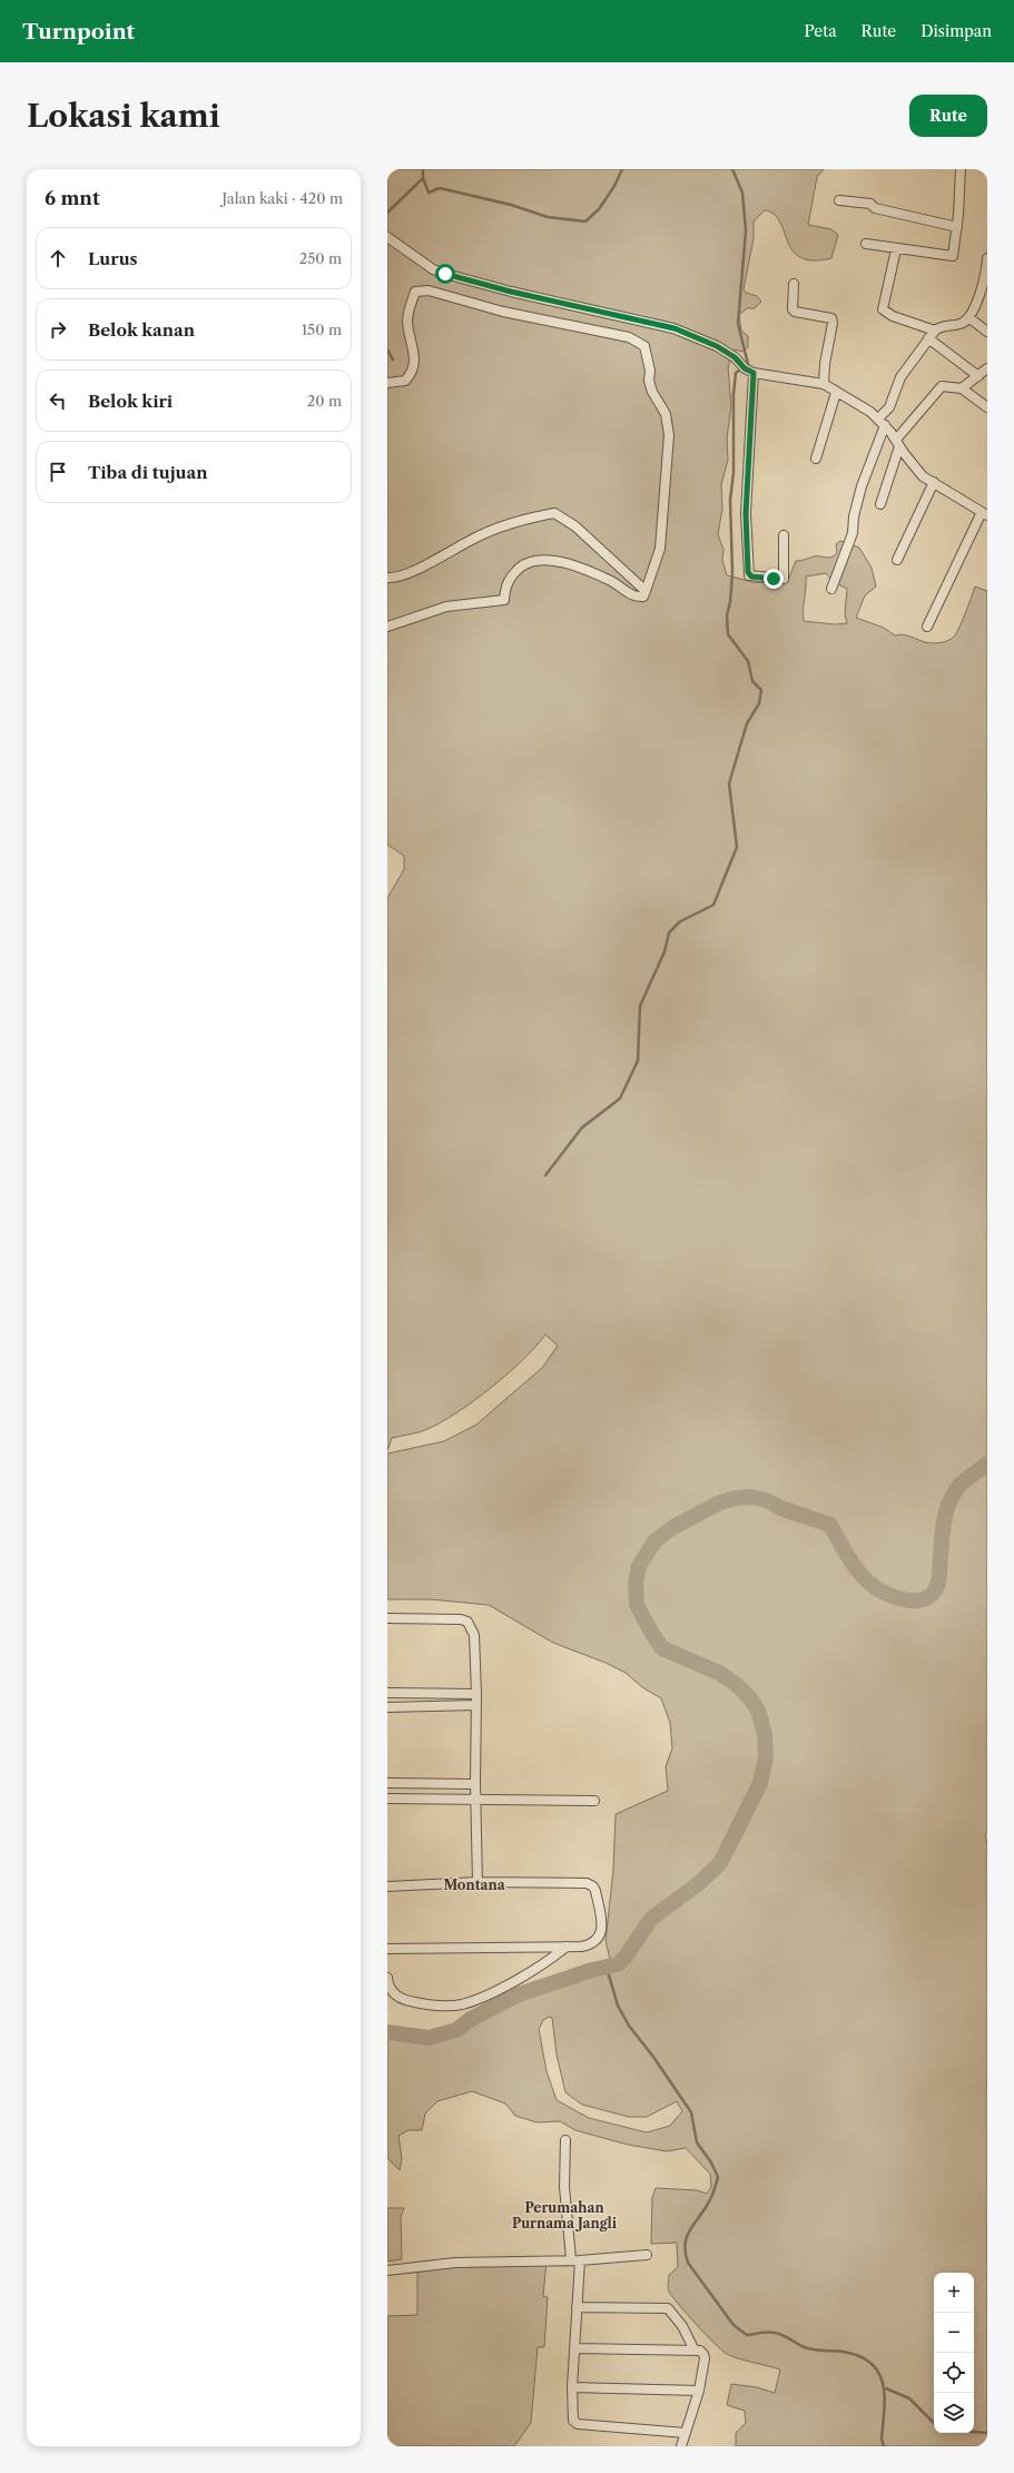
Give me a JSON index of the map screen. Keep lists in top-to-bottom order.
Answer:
{
  "districts": ["Montana", "Perumahan Purnama Jangli"],
  "page": {
    "header": "Turnpoint",
    "nav": ["Peta", "Rute", "Disimpan"],
    "buttons": "Rute",
    "title": "Lokasi kami",
    "heading": ["6 mnt", "Jalan kaki · 420 m"],
    "list": [
      ["Lurus", "250 m"],
      ["Belok kanan", "150 m"],
      ["Belok kiri", "20 m"],
      "Tiba di tujuan"
    ],
    "map_buttons": ["+", "−"]
  }
}
